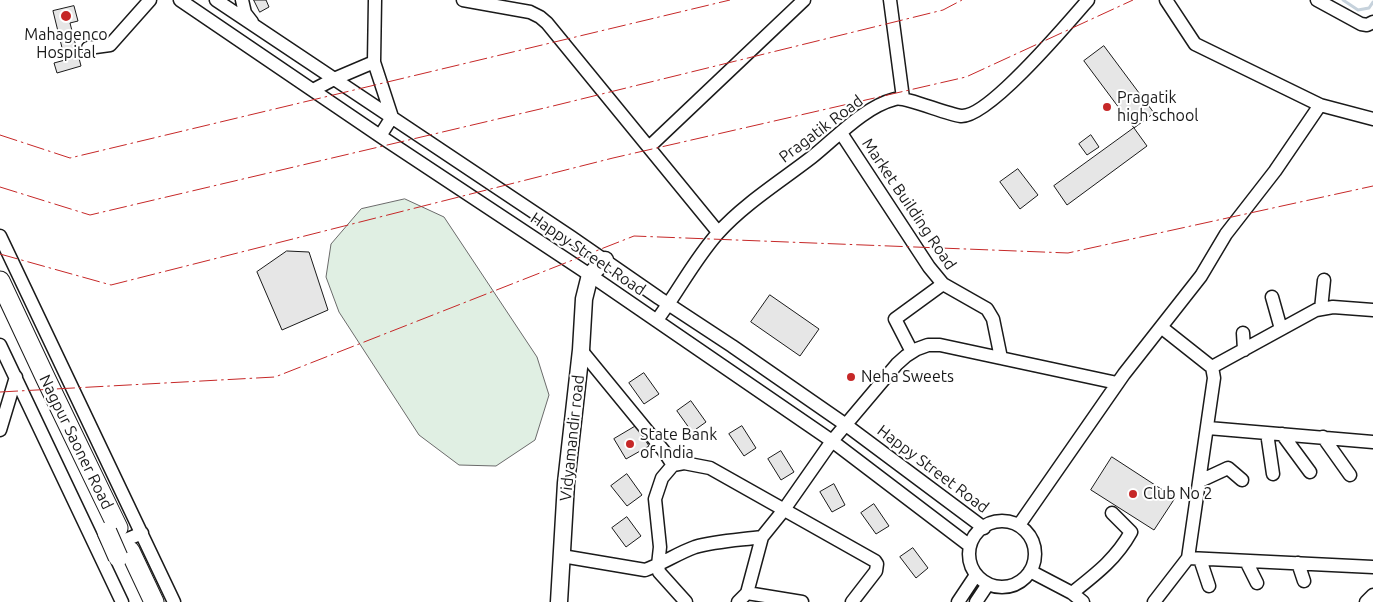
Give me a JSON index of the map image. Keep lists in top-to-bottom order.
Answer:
{
  "streets": {
    "highway": ["Nagpur Saoner Road"],
    "main road": ["Vidyamandir road"],
    "street": ["Pragatik Road", "Market Building Road", "Happy Street Road"]
  },
  "crossings": [
    ["Pragatik Road", "Market Building Road"],
    ["Pragatik Road", "Happy Street Road"],
    ["Happy Street Road", "Vidyamandir road"]
  ],
  "places": [
    "Mahagenco Hospital",
    "Pragatik high school",
    "Neha Sweets",
    "State Bank of India",
    "Club No 2"
  ]
}
